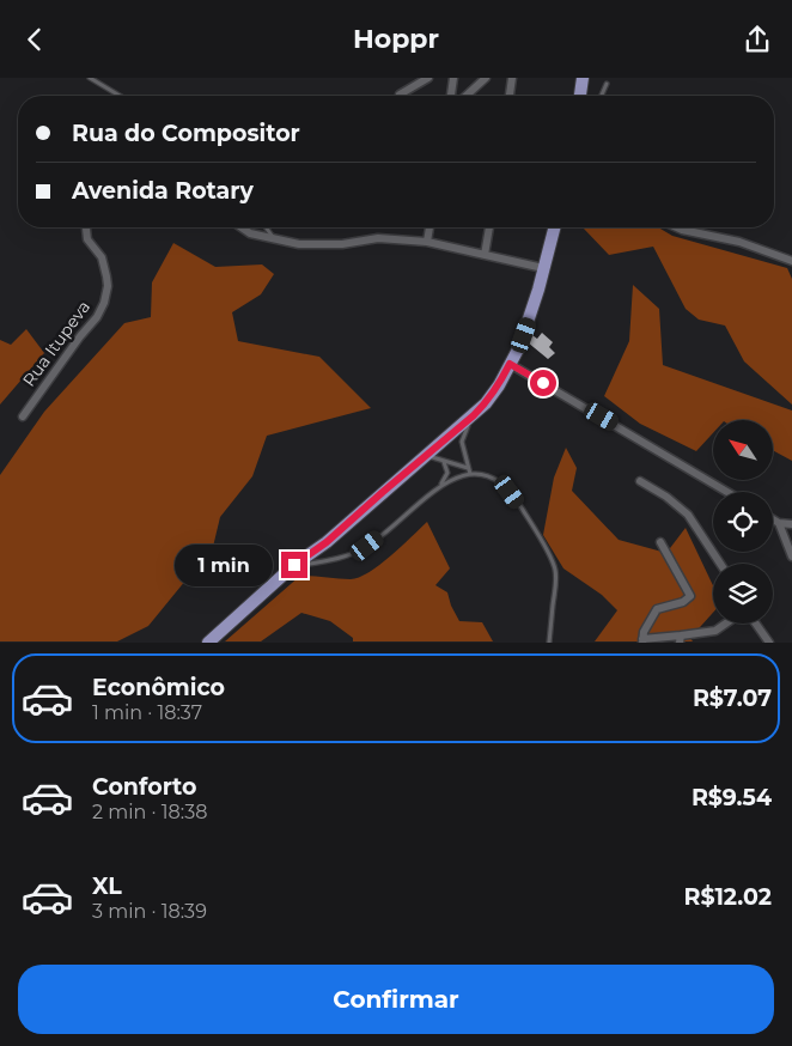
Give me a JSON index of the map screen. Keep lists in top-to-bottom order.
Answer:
{
  "streets": {
    "street": ["Rua Itupeva"]
  },
  "north": "top left",
  "page": {
    "header": "Hoppr",
    "banner": ["Rua do Compositor", "Avenida Rotary"],
    "bubble": "1 min",
    "list": [
      {
        "name": "Econômico",
        "note": "1 min · 18:37",
        "value": "R$7.07"
      },
      {
        "name": "Conforto",
        "note": "2 min · 18:38",
        "value": "R$9.54"
      },
      {
        "name": "XL",
        "note": "3 min · 18:39",
        "value": "R$12.02"
      }
    ],
    "buttons": "Confirmar"
  }
}
